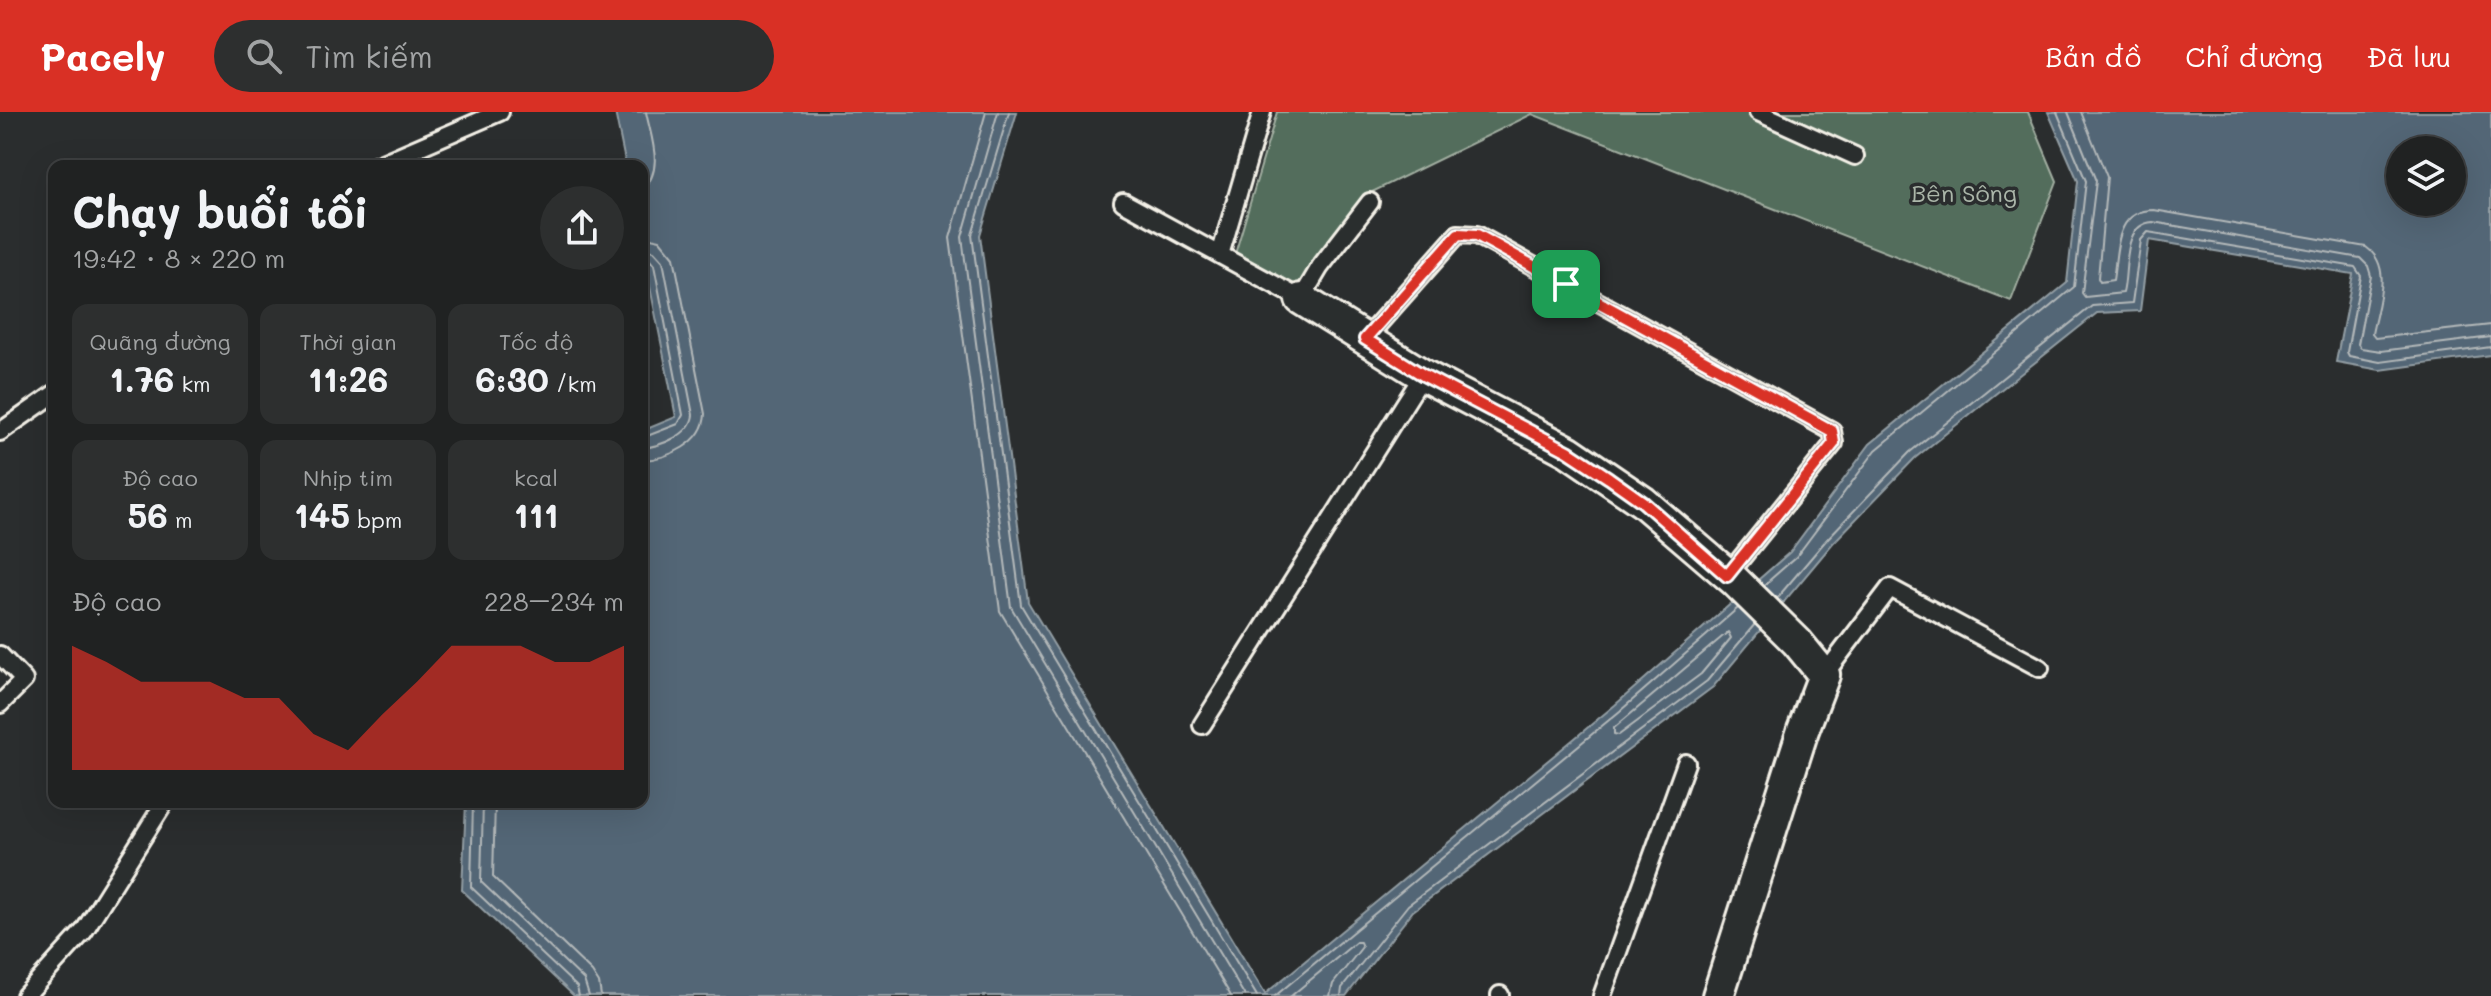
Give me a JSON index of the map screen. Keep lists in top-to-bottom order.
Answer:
{
  "parks": ["Bên Sông"],
  "page": {
    "header": "Pacely",
    "search": "Tìm kiếm",
    "nav": ["Bản đồ", "Chỉ đường", "Đã lưu"],
    "heading": ["Chạy buổi tối", "19:42 · 8 × 220 m"],
    "stats": [
      ["Quãng đường", "1.76 km"],
      ["Thời gian", "11:26"],
      ["Tốc độ", "6:30 /km"],
      ["Độ cao", "56 m"],
      ["Nhịp tim", "145 bpm"],
      ["kcal", "111"]
    ],
    "chart": ["Độ cao", "228–234 m"]
  }
}
